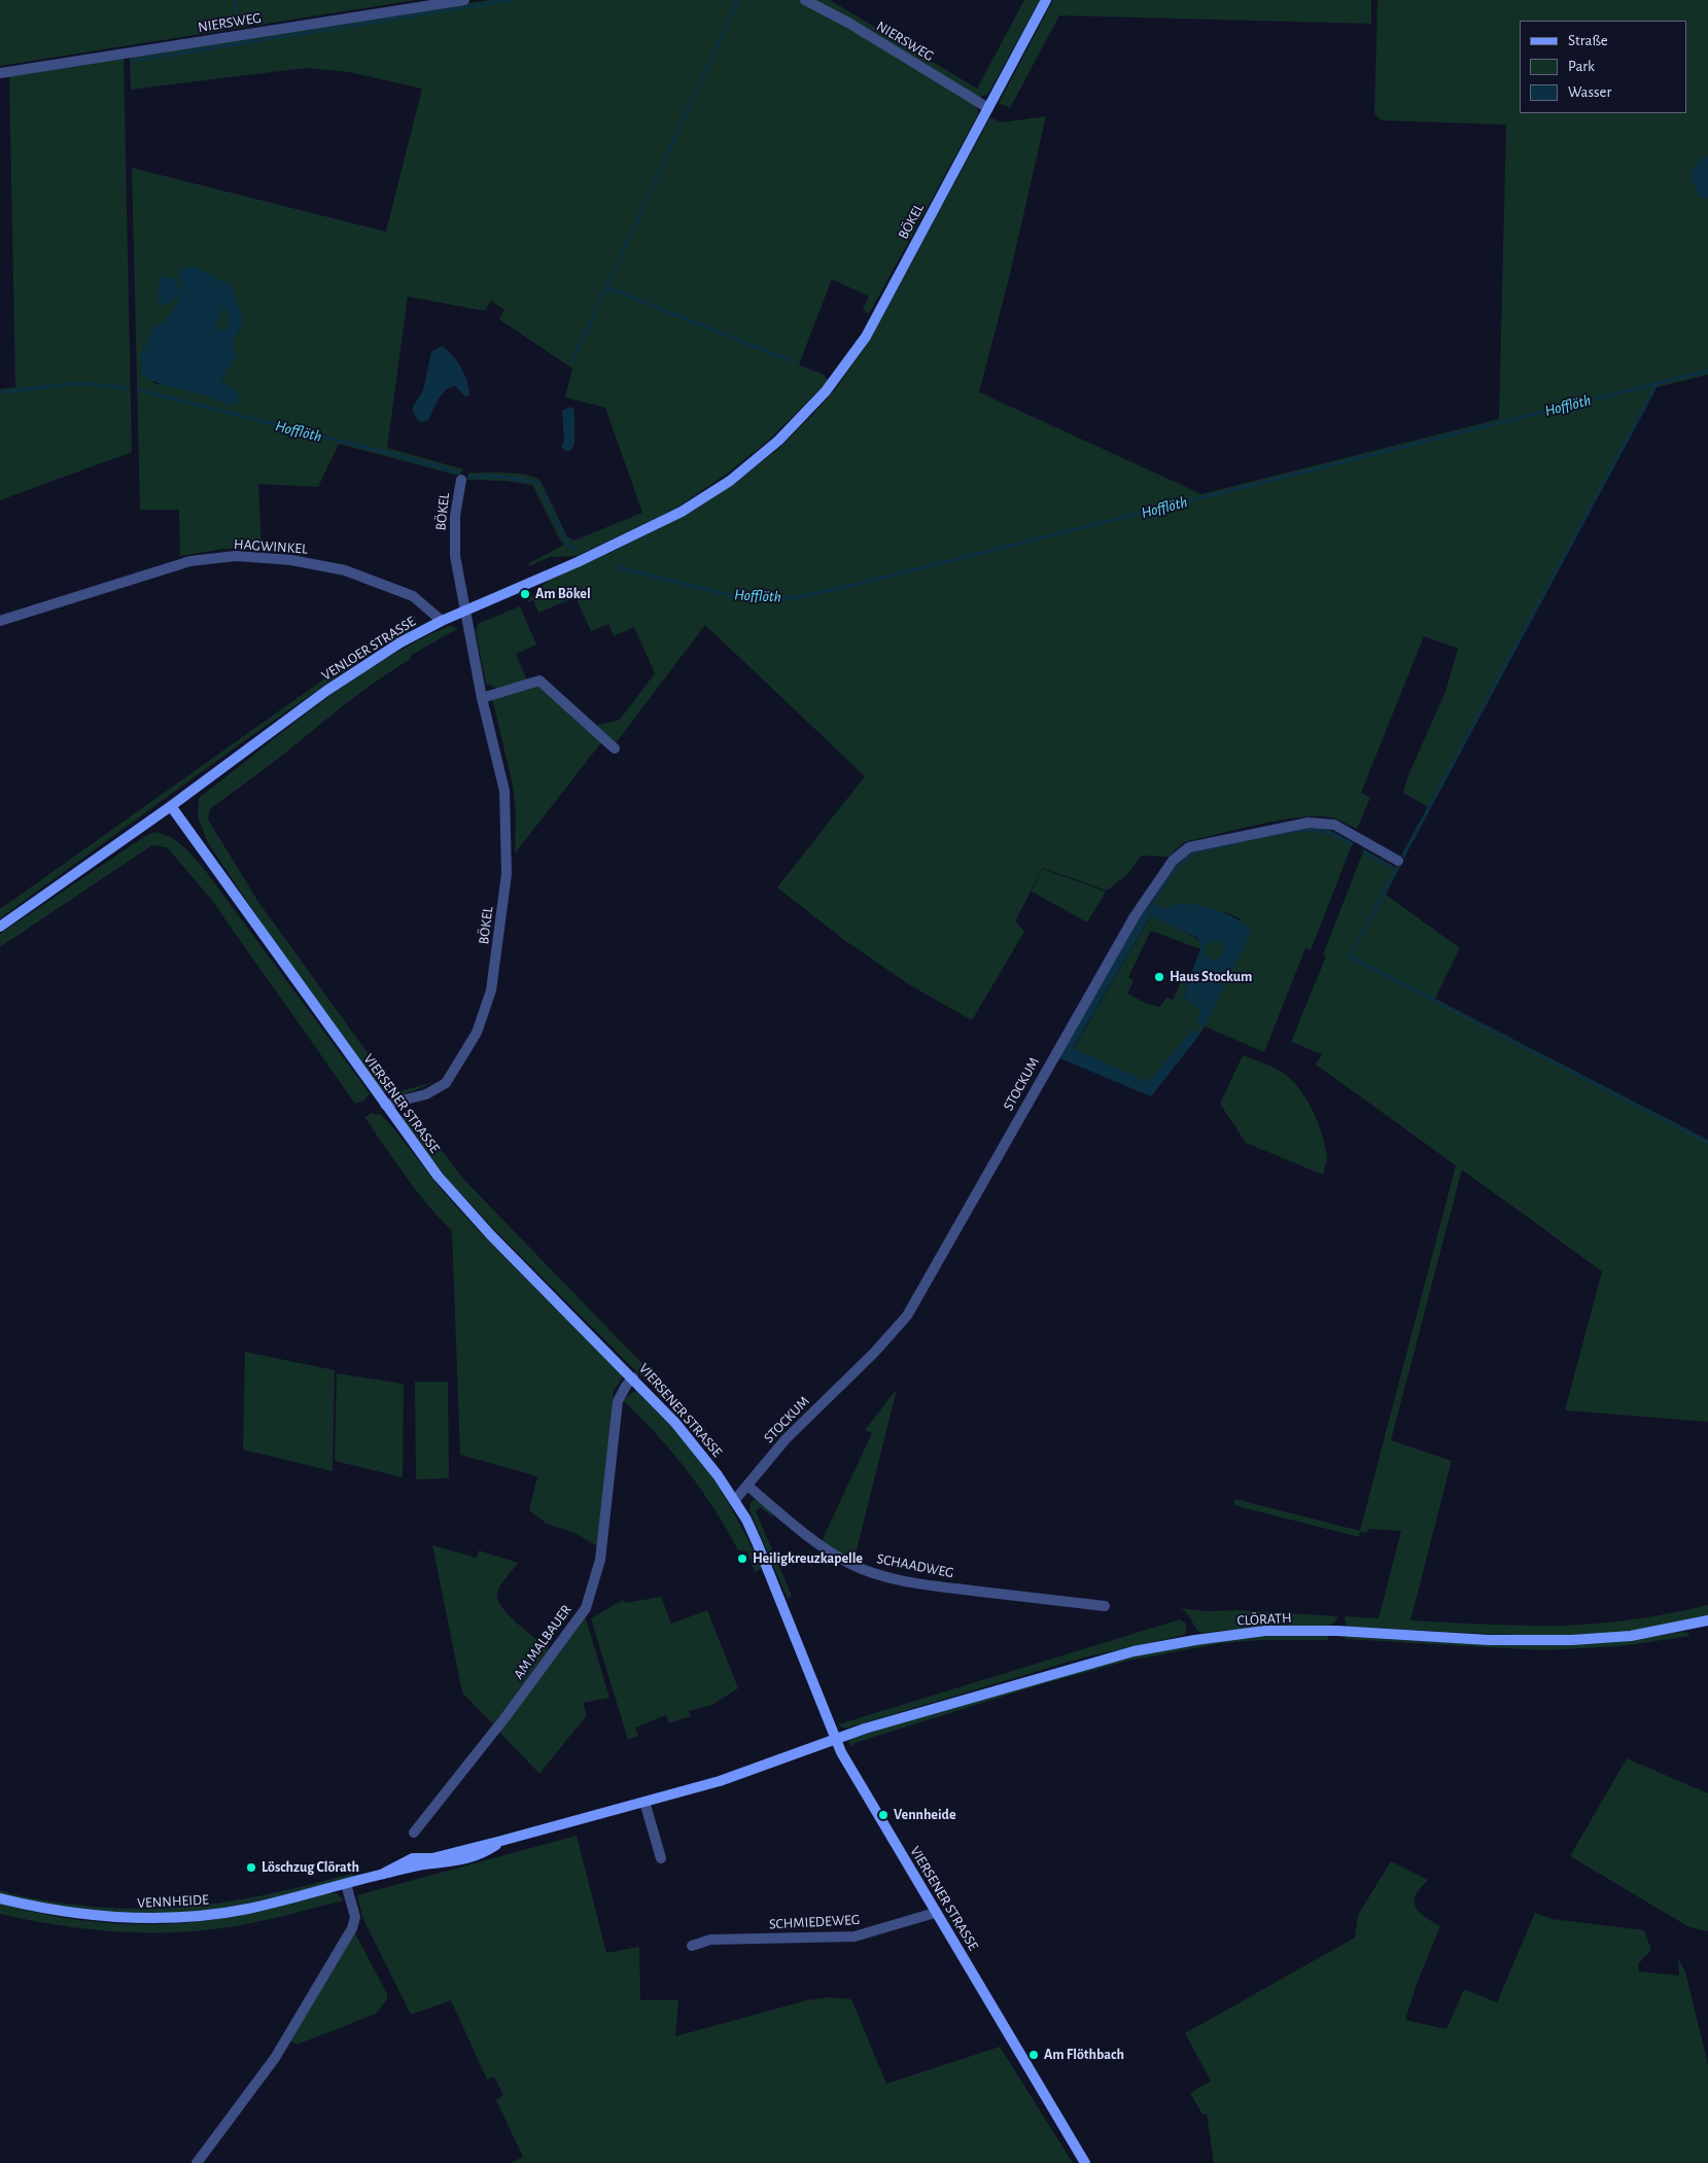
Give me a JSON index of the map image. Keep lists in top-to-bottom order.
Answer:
{
  "streets": {
    "main road": [
      "BÖKEL",
      "VENLOER STRASSE",
      "VIERSENER STRASSE",
      "CLÖRATH",
      "VENNHEIDE"
    ],
    "street": [
      "NIERSWEG",
      "HAGWINKEL",
      "STOCKUM",
      "SCHAADWEG",
      "AM MALBAUER",
      "SCHMIEDEWEG"
    ]
  },
  "crossings": [
    ["NIERSWEG", "BÖKEL"],
    ["BÖKEL", "VENLOER STRASSE"],
    ["BÖKEL", "VIERSENER STRASSE"],
    ["HAGWINKEL", "VENLOER STRASSE"],
    ["VENLOER STRASSE", "VIERSENER STRASSE"],
    ["STOCKUM", "VIERSENER STRASSE"],
    ["STOCKUM", "SCHAADWEG"],
    ["VIERSENER STRASSE", "CLÖRATH"],
    ["VIERSENER STRASSE", "AM MALBAUER"],
    ["VIERSENER STRASSE", "VENNHEIDE"],
    ["VIERSENER STRASSE", "SCHMIEDEWEG"],
    ["CLÖRATH", "VENNHEIDE"]
  ],
  "water": ["Hofflöth"],
  "places": [
    "Am Bökel",
    "Haus Stockum",
    "Heiligkreuzkapelle",
    "Vennheide",
    "Löschzug Clörath",
    "Am Flöthbach"
  ],
  "legend": ["Straße", "Park", "Wasser"]
}
